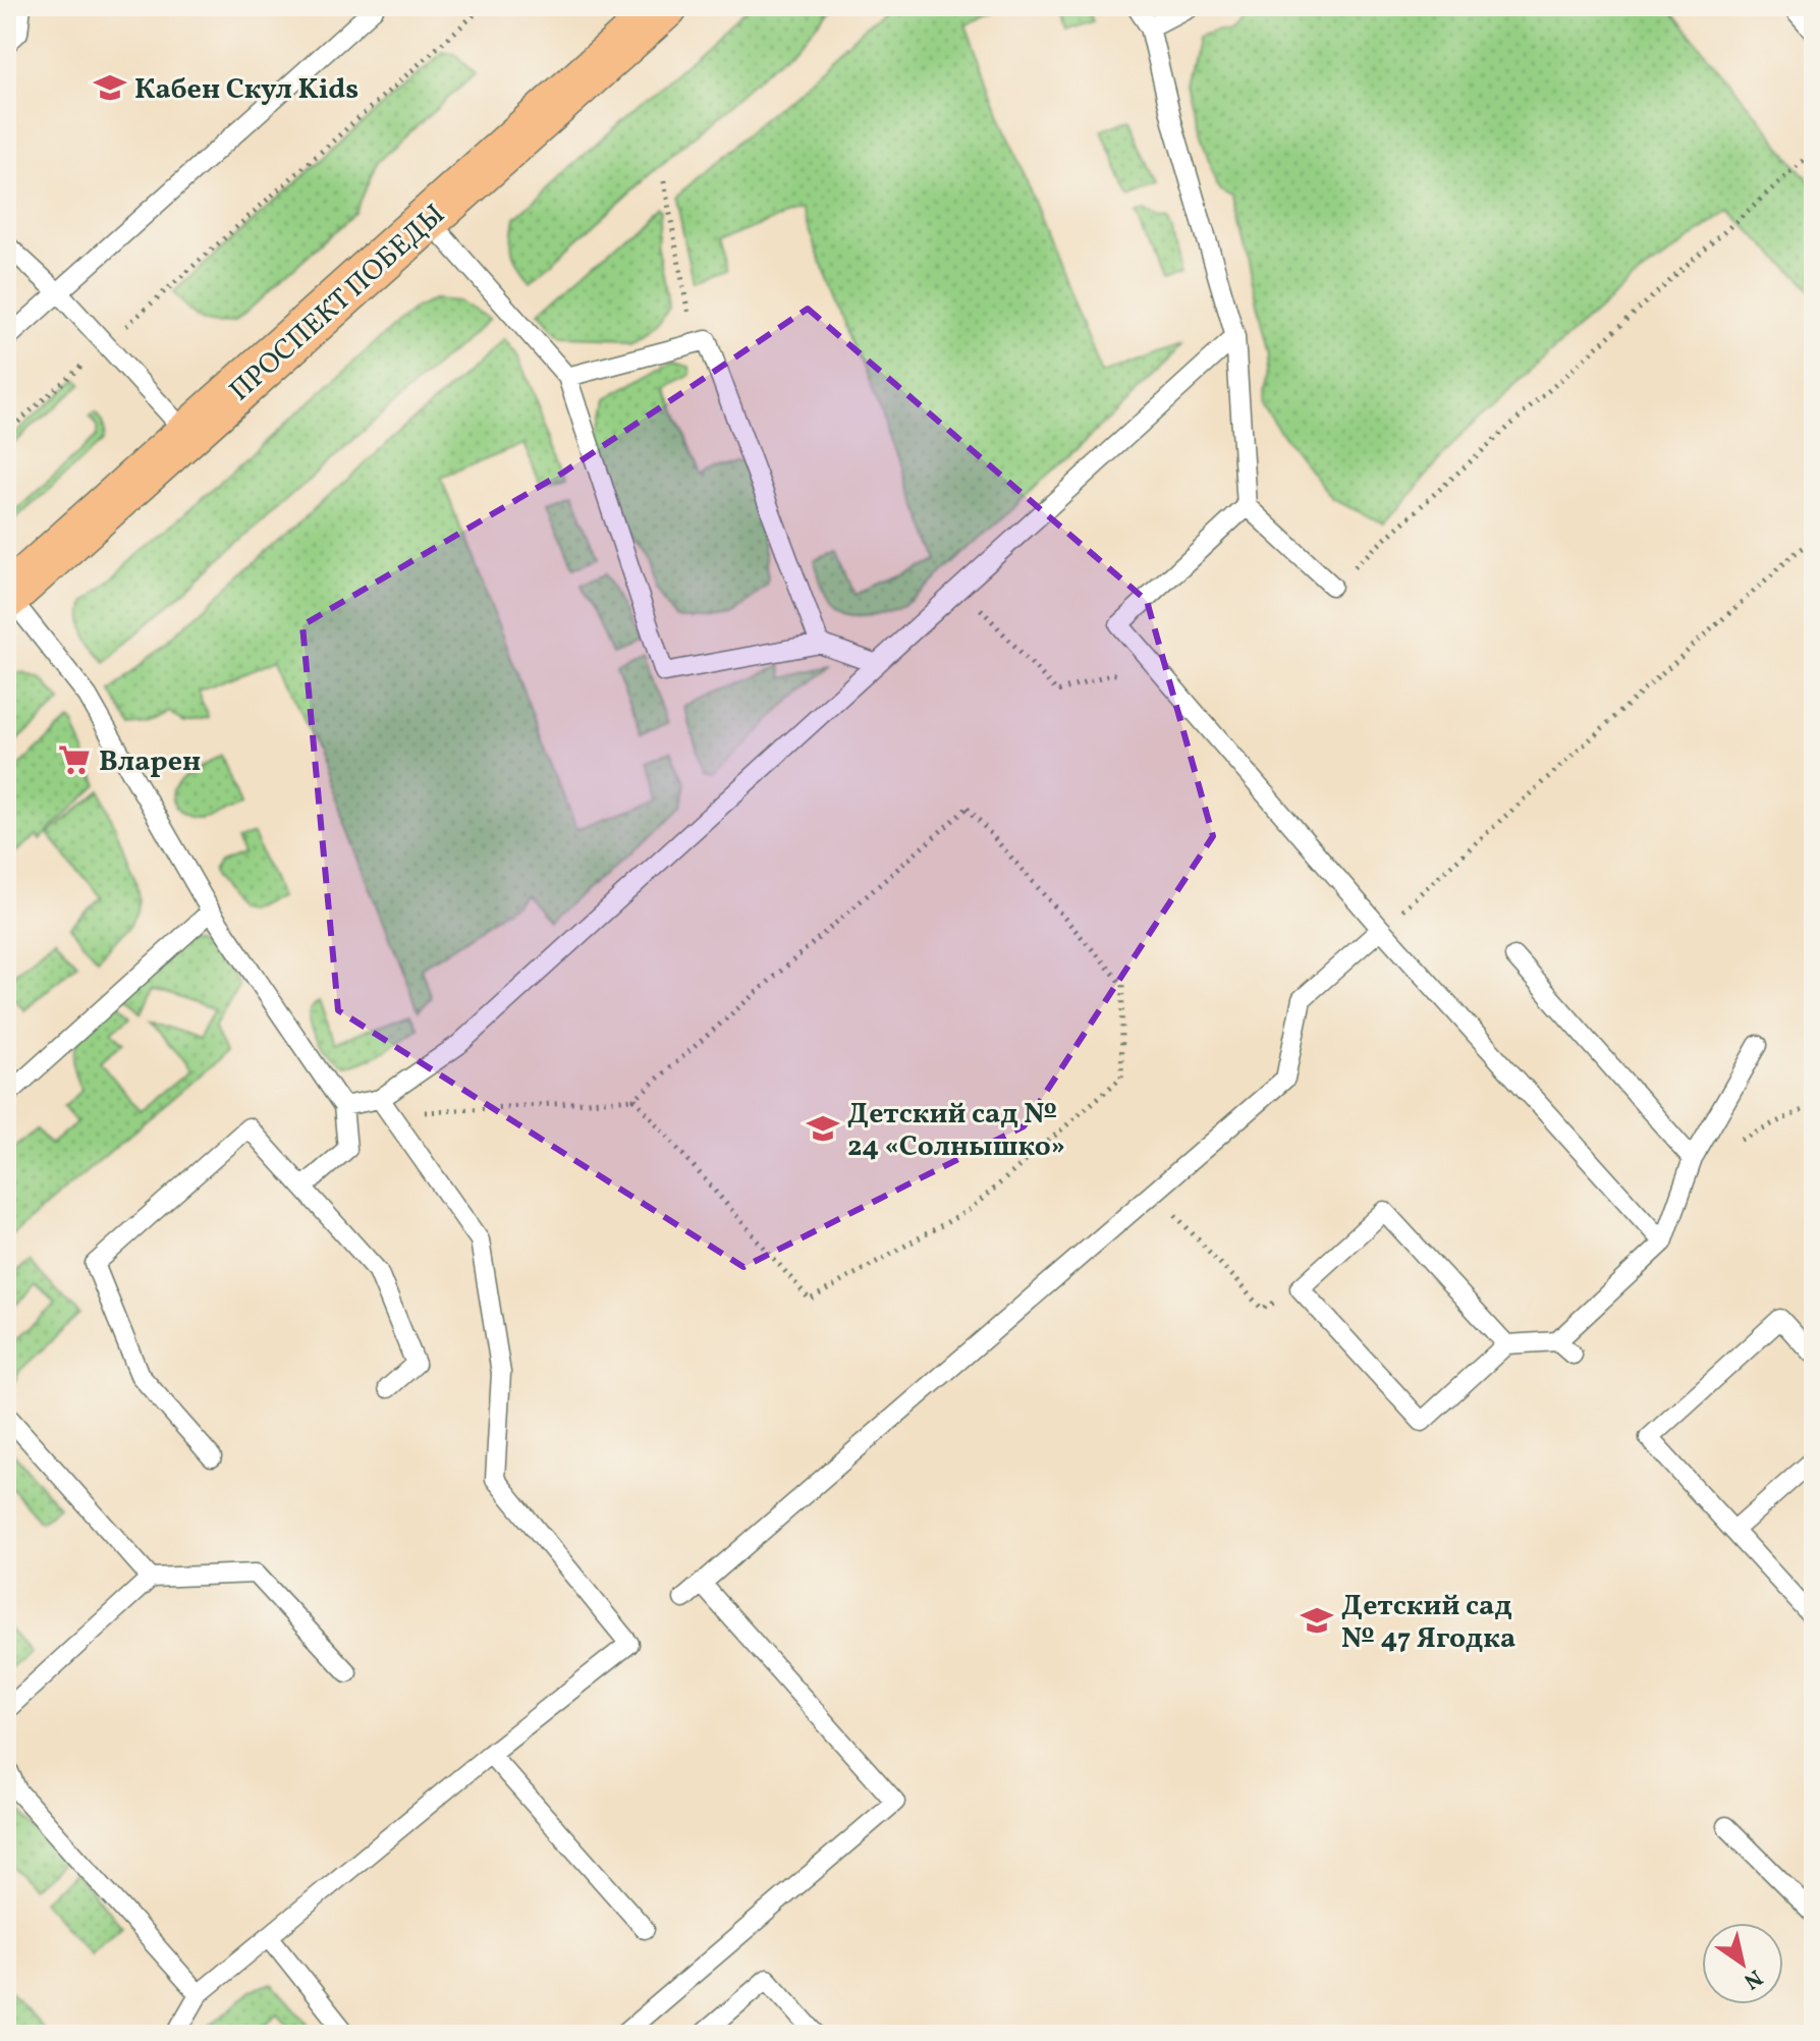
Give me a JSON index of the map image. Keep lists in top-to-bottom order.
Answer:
{
  "streets": {
    "main road": ["ПРОСПЕКТ ПОБЕДЫ"]
  },
  "places": {
    "school or university": ["Кабен Скул Kids", "Детский сад № 24 «Солнышко»", "Детский сад № 47 Ягодка"],
    "supermarket": ["Вларен"]
  },
  "north": "bottom right"
}
